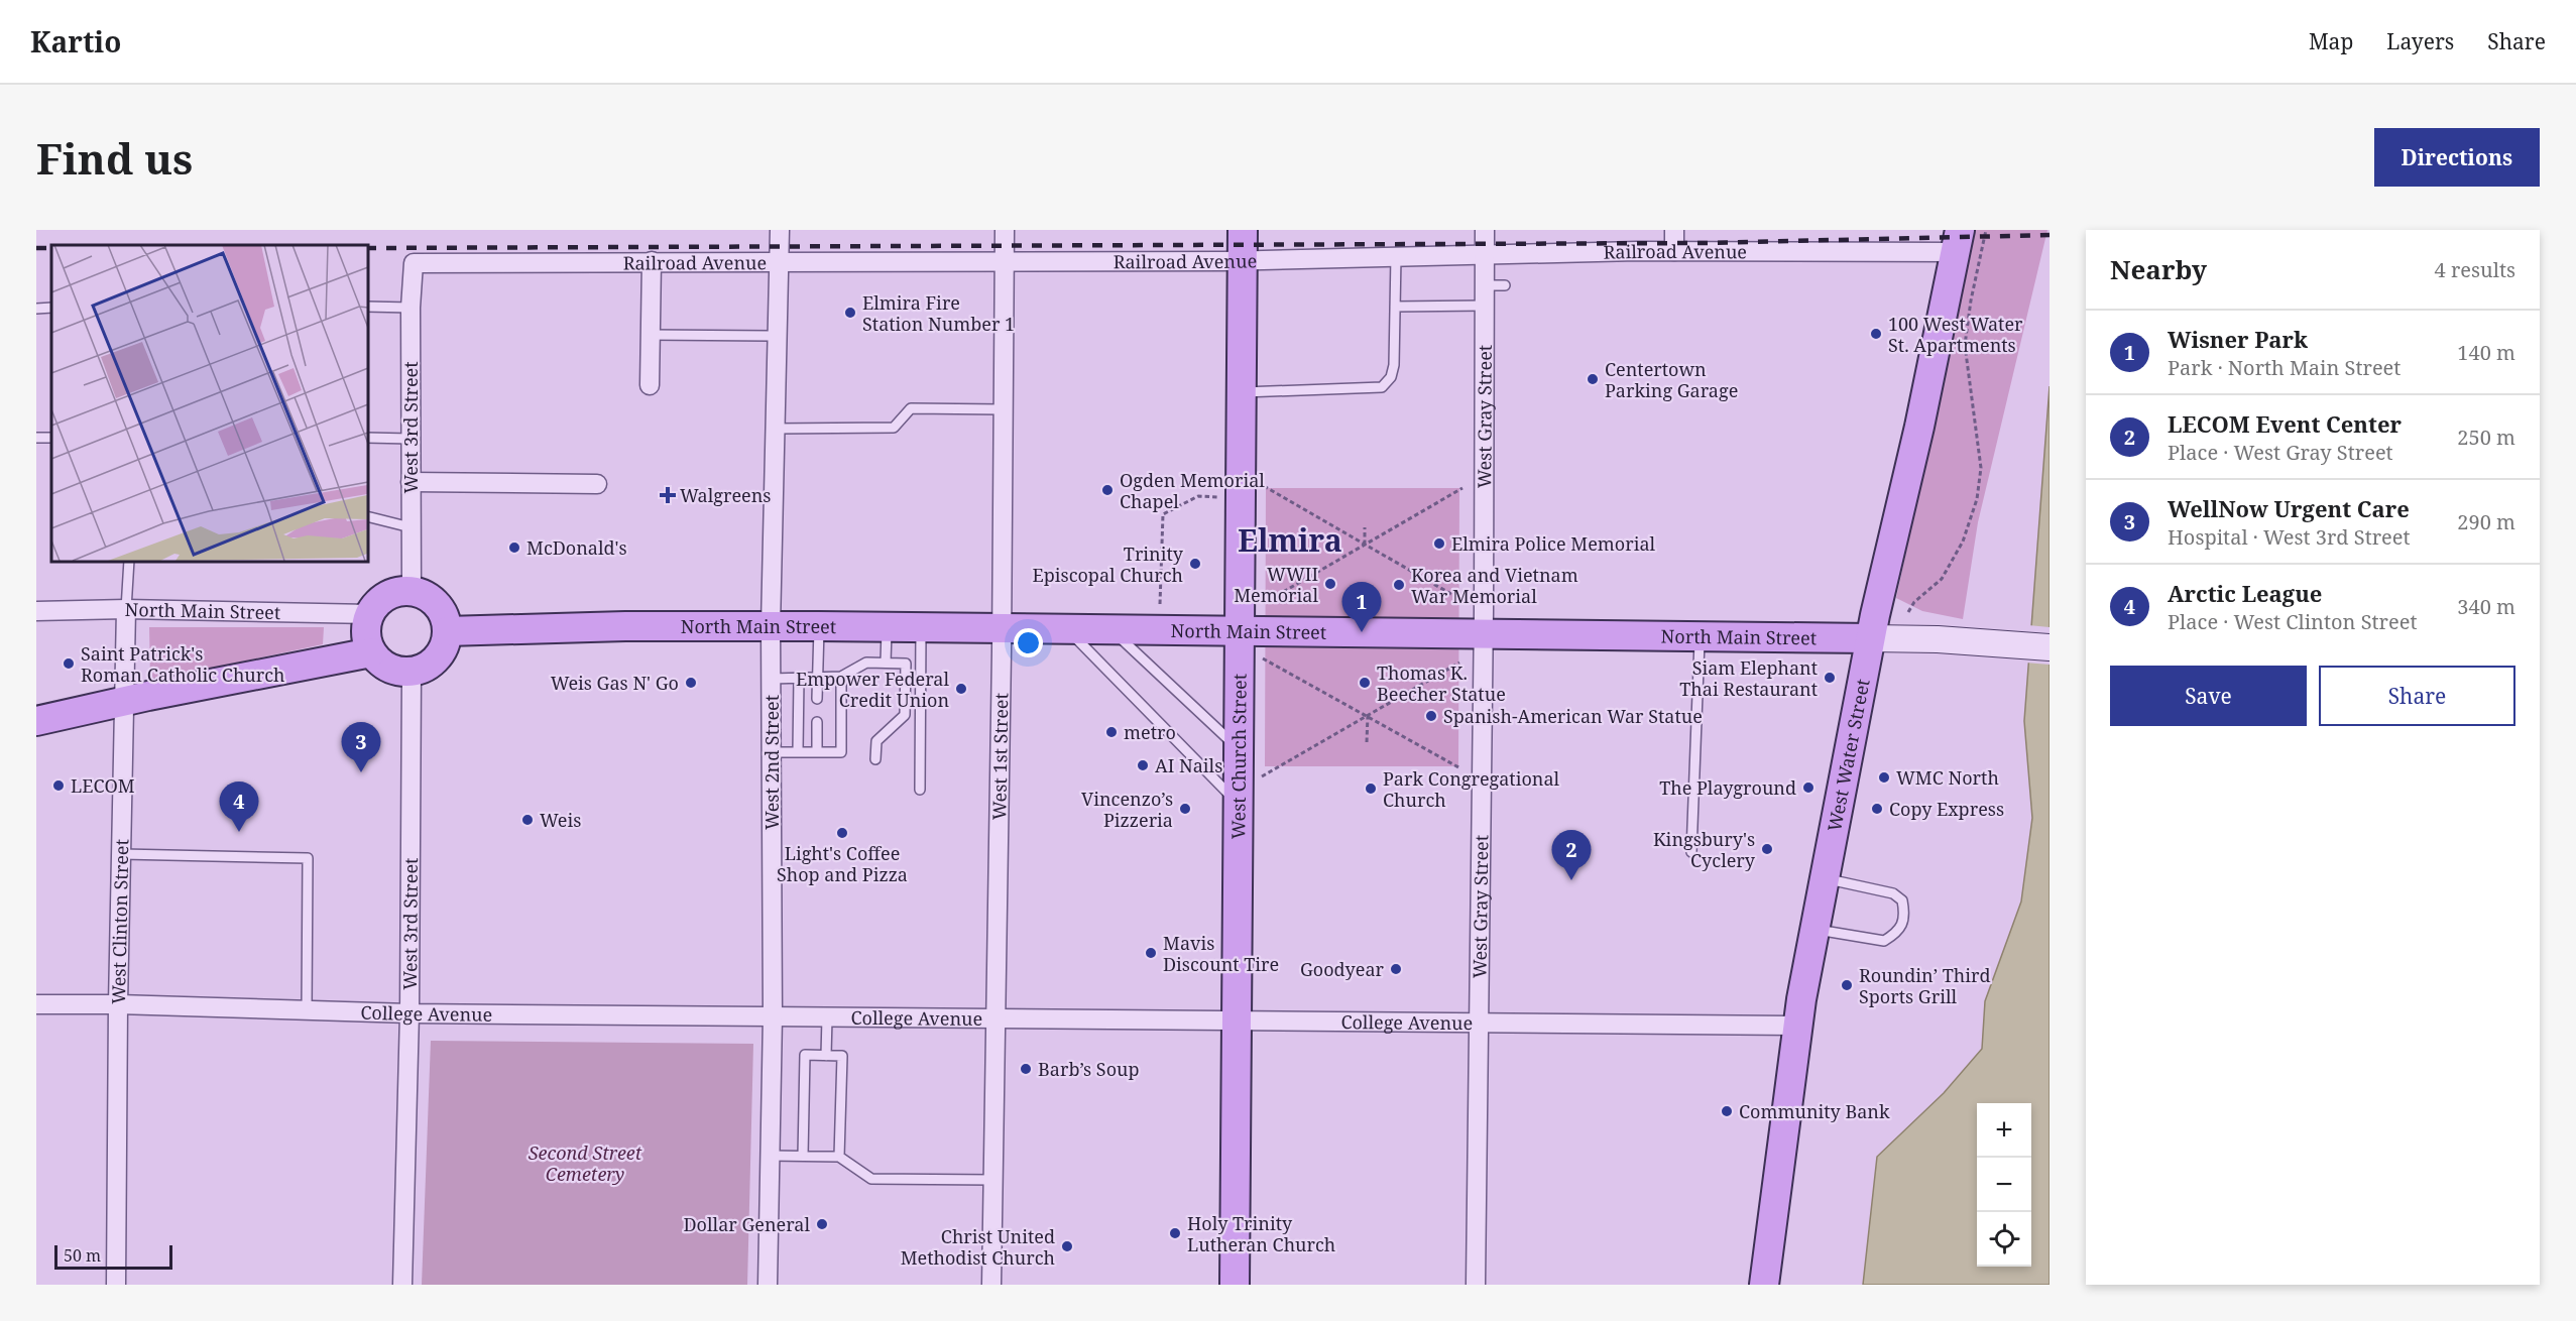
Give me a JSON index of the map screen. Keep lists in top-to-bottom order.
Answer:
{
  "streets": {
    "main road": ["North Main Street", "West Water Street", "West Church Street"],
    "street": [
      "Railroad Avenue",
      "West Gray Street",
      "West 3rd Street",
      "West 1st Street",
      "West 2nd Street",
      "West Clinton Street",
      "College Avenue"
    ]
  },
  "crossings": [
    ["Railroad Avenue", "West Gray Street"],
    ["Railroad Avenue", "West 3rd Street"],
    ["Railroad Avenue", "West Water Street"],
    ["Railroad Avenue", "West 1st Street"],
    ["Railroad Avenue", "West Church Street"],
    ["Railroad Avenue", "West 2nd Street"],
    ["West Gray Street", "North Main Street"],
    ["West Gray Street", "College Avenue"],
    ["West 3rd Street", "North Main Street"],
    ["West 3rd Street", "College Avenue"],
    ["North Main Street", "West Water Street"],
    ["North Main Street", "West 1st Street"],
    ["North Main Street", "West Church Street"],
    ["North Main Street", "West 2nd Street"],
    ["North Main Street", "West Clinton Street"],
    ["West Water Street", "College Avenue"],
    ["West 1st Street", "College Avenue"],
    ["West Church Street", "College Avenue"],
    ["West 2nd Street", "College Avenue"],
    ["West Clinton Street", "College Avenue"]
  ],
  "districts": ["Elmira"],
  "parks": ["Second Street Cemetery"],
  "places": {
    "other": [
      "Elmira Fire Station Number 1",
      "100 West Water St. Apartments",
      "Centertown Parking Garage",
      "Ogden Memorial Chapel",
      "Elmira Police Memorial",
      "McDonald's",
      "Trinity Episcopal Church",
      "WWII Memorial",
      "Korea and Vietnam War Memorial",
      "Saint Patrick's Roman Catholic Church",
      "Siam Elephant Thai Restaurant",
      "Weis Gas N' Go",
      "Thomas K. Beecher Statue",
      "Empower Federal Credit Union",
      "Spanish-American War Statue",
      "metro",
      "AI Nails",
      "WMC North",
      "LECOM",
      "The Playground",
      "Park Congregational Church",
      "Vincenzo’s Pizzeria",
      "Copy Express",
      "Weis",
      "Light's Coffee Shop and Pizza",
      "Kingsbury's Cyclery",
      "Mavis Discount Tire",
      "Goodyear",
      "Roundin’ Third Sports Grill",
      "Barb’s Soup",
      "Community Bank",
      "Dollar General",
      "Holy Trinity Lutheran Church",
      "Christ United Methodist Church"
    ],
    "health": ["Walgreens"]
  },
  "scale_bar": "50 m",
  "page": {
    "header": "Kartio",
    "nav": ["Map", "Layers", "Share"],
    "buttons": [
      "Directions",
      ["Save", "Share"]
    ],
    "title": "Find us",
    "heading": ["Nearby", "4 results"],
    "list": [
      {
        "mark": "1",
        "name": "Wisner Park",
        "note": "Park · North Main Street",
        "value": "140 m"
      },
      {
        "mark": "2",
        "name": "LECOM Event Center",
        "note": "Place · West Gray Street",
        "value": "250 m"
      },
      {
        "mark": "3",
        "name": "WellNow Urgent Care",
        "note": "Hospital · West 3rd Street",
        "value": "290 m"
      },
      {
        "mark": "4",
        "name": "Arctic League",
        "note": "Place · West Clinton Street",
        "value": "340 m"
      }
    ],
    "pins": [
      "1",
      "3",
      "4",
      "2"
    ],
    "map_buttons": ["+", "−"],
    "scale": "50 m"
  }
}
